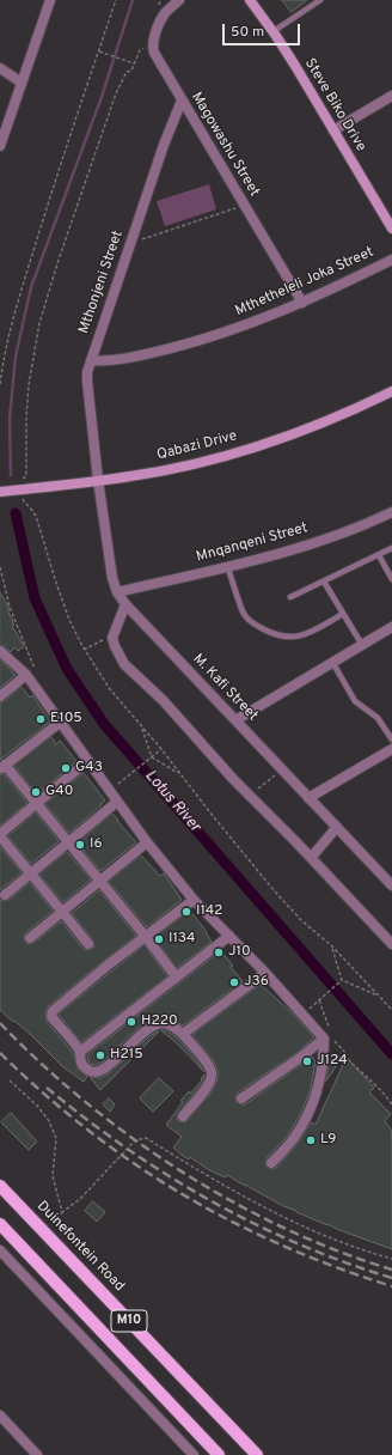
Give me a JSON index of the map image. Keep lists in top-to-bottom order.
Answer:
{
  "streets": {
    "main road": ["Duinefontein Road", "M10"],
    "street": [
      "Steve Biko Drive",
      "Magowashu Street",
      "Mthonjeni Street",
      "Mthetheleli Joka Street",
      "Qabazi Drive",
      "Mnqanqeni Street",
      "M. Kafi Street"
    ]
  },
  "crossings": [
    ["Magowashu Street", "Mthonjeni Street"],
    ["Magowashu Street", "Mthetheleli Joka Street"],
    ["Mthonjeni Street", "Mthetheleli Joka Street"],
    ["Mthonjeni Street", "Qabazi Drive"],
    ["Mthonjeni Street", "M. Kafi Street"],
    ["Qabazi Drive", "M. Kafi Street"],
    ["Mnqanqeni Street", "M. Kafi Street"]
  ],
  "water": ["Lotus River"],
  "places": [
    "E105",
    "G43",
    "G40",
    "I6",
    "I142",
    "I134",
    "J10",
    "J36",
    "H220",
    "H215",
    "J124",
    "L9"
  ],
  "scale_bar": "50 m"
}
